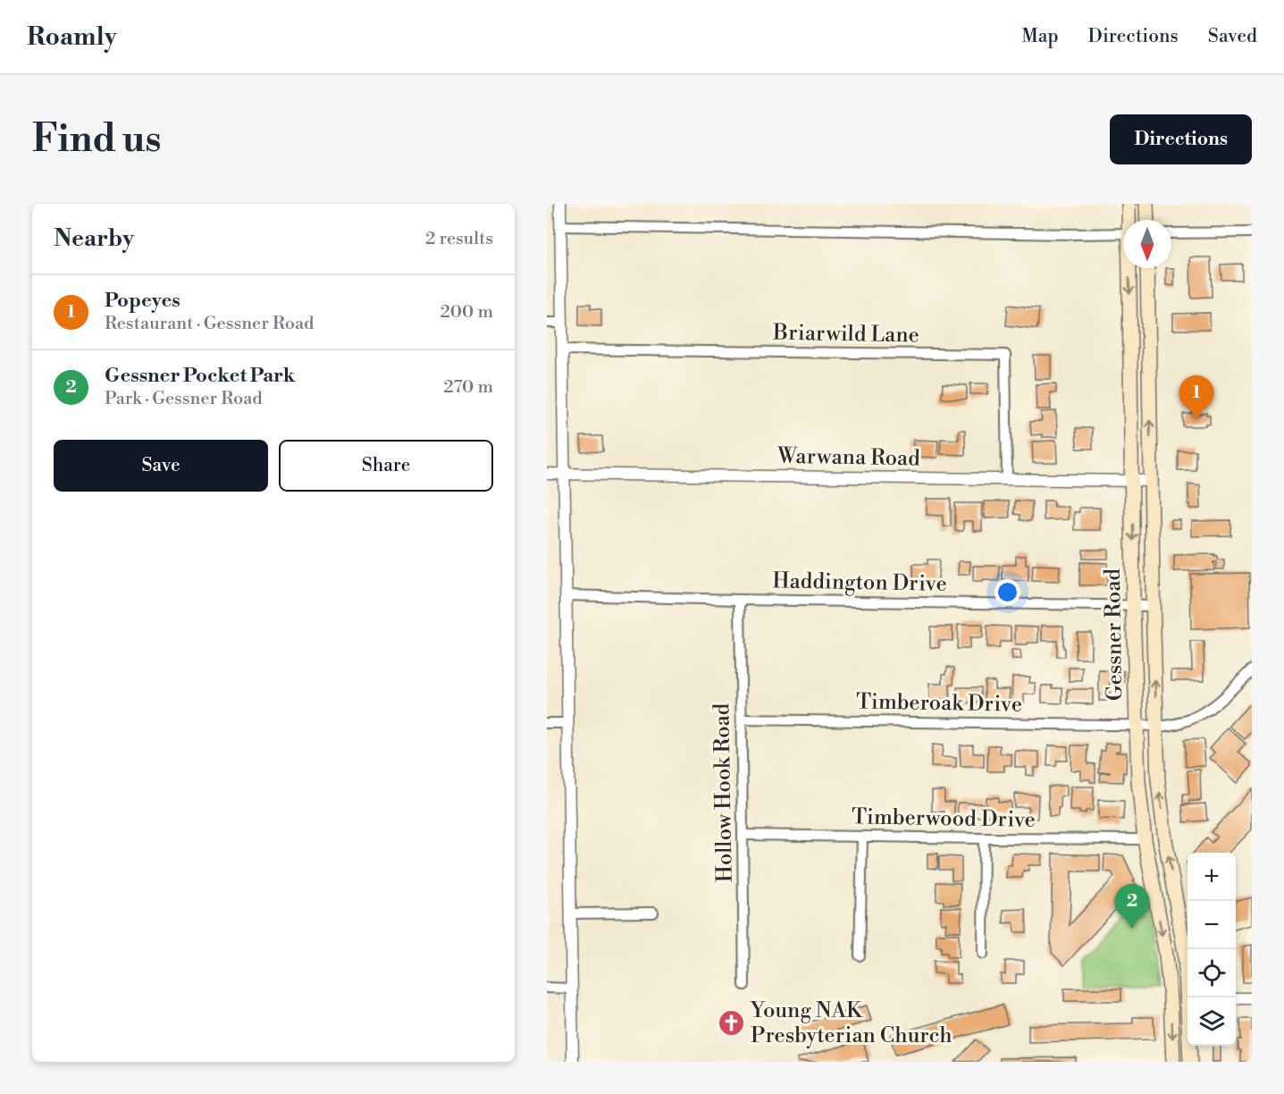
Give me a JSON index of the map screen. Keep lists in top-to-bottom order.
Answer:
{
  "streets": {
    "main road": ["Gessner Road"],
    "street": [
      "Briarwild Lane",
      "Warwana Road",
      "Haddington Drive",
      "Timberoak Drive",
      "Hollow Hook Road",
      "Timberwood Drive"
    ]
  },
  "crossings": [
    ["Briarwild Lane", "Warwana Road"],
    ["Warwana Road", "Gessner Road"],
    ["Haddington Drive", "Gessner Road"],
    ["Haddington Drive", "Hollow Hook Road"],
    ["Gessner Road", "Timberoak Drive"],
    ["Gessner Road", "Timberwood Drive"],
    ["Timberoak Drive", "Hollow Hook Road"],
    ["Hollow Hook Road", "Timberwood Drive"]
  ],
  "places": {
    "church": ["Young NAK Presbyterian Church"]
  },
  "north": "bottom",
  "page": {
    "header": "Roamly",
    "nav": ["Map", "Directions", "Saved"],
    "buttons": [
      "Directions",
      ["Save", "Share"]
    ],
    "title": "Find us",
    "heading": ["Nearby", "2 results"],
    "list": [
      {
        "mark": "1",
        "name": "Popeyes",
        "note": "Restaurant · Gessner Road",
        "value": "200 m"
      },
      {
        "mark": "2",
        "name": "Gessner Pocket Park",
        "note": "Park · Gessner Road",
        "value": "270 m"
      }
    ],
    "pins": ["1", "2"],
    "map_buttons": ["+", "−"]
  }
}
